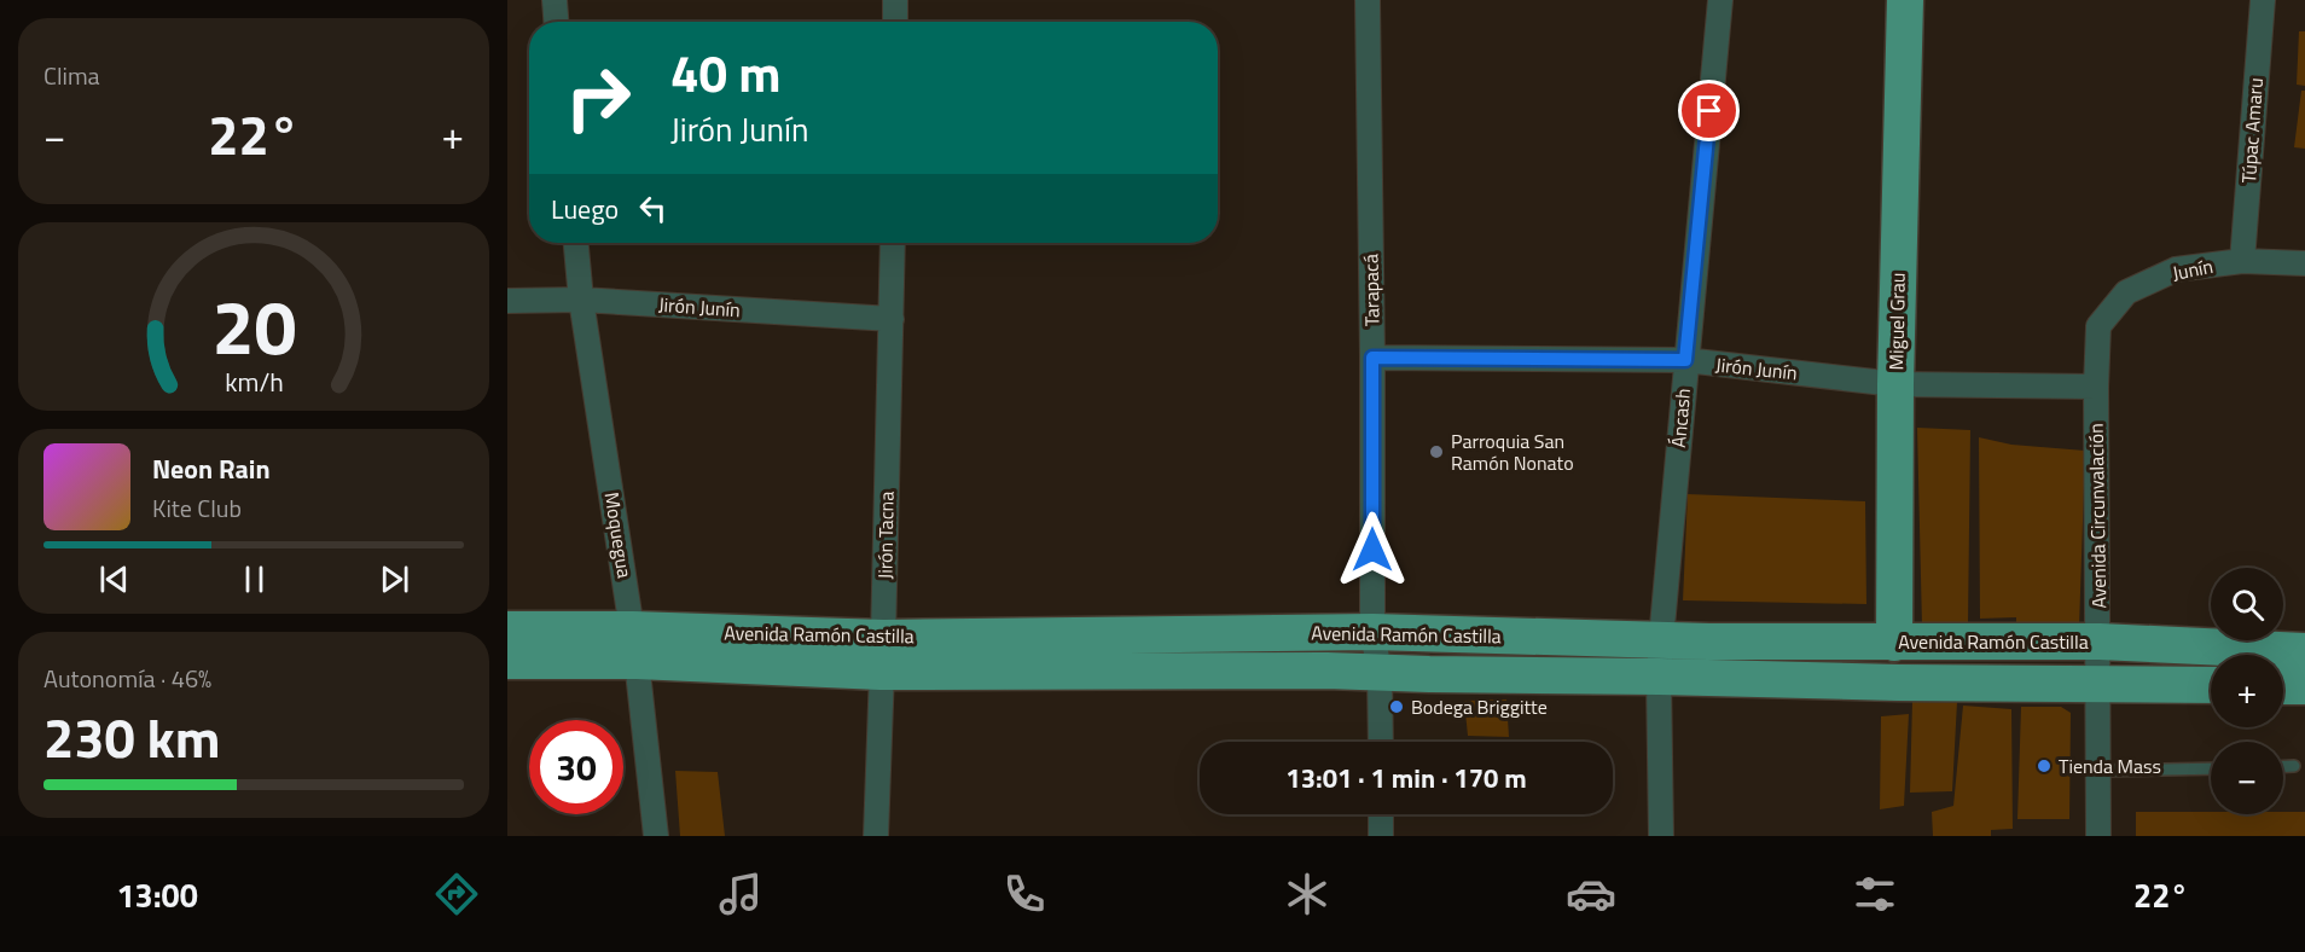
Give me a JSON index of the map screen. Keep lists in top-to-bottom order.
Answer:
{
  "streets": {
    "main road": ["Miguel Grau", "Avenida Ramón Castilla"],
    "street": [
      "Túpac Amaru",
      "Junín",
      "Tarapacá",
      "Jirón Junín",
      "Áncash",
      "Avenida Circunvalación",
      "Moquegua",
      "Jirón Tacna"
    ]
  },
  "crossings": [
    ["Túpac Amaru", "Junín"],
    ["Junín", "Avenida Circunvalación"],
    ["Tarapacá", "Jirón Junín"],
    ["Tarapacá", "Avenida Ramón Castilla"],
    ["Jirón Junín", "Miguel Grau"],
    ["Jirón Junín", "Áncash"],
    ["Jirón Junín", "Avenida Circunvalación"],
    ["Jirón Junín", "Moquegua"],
    ["Jirón Junín", "Jirón Tacna"],
    ["Miguel Grau", "Avenida Ramón Castilla"],
    ["Áncash", "Avenida Ramón Castilla"],
    ["Avenida Circunvalación", "Avenida Ramón Castilla"],
    ["Moquegua", "Avenida Ramón Castilla"],
    ["Jirón Tacna", "Avenida Ramón Castilla"]
  ],
  "places": ["Parroquia San Ramón Nonato", "Bodega Briggitte", "Tienda Mass"],
  "page": {
    "tile": [
      "Clima",
      ["Autonomía · 46%", "230 km"]
    ],
    "turn": ["40 m", "Jirón Junín"],
    "heat": ["−", "22°", "+"],
    "then": "Luego",
    "song": ["Neon Rain", "Kite Club"],
    "map_buttons": ["+", "−"],
    "limit": "30",
    "trip": "13:01 · 1 min · 170 m",
    "tabs": ["13:00", "22°"],
    "gauge": ["20", "km/h"]
  }
}
